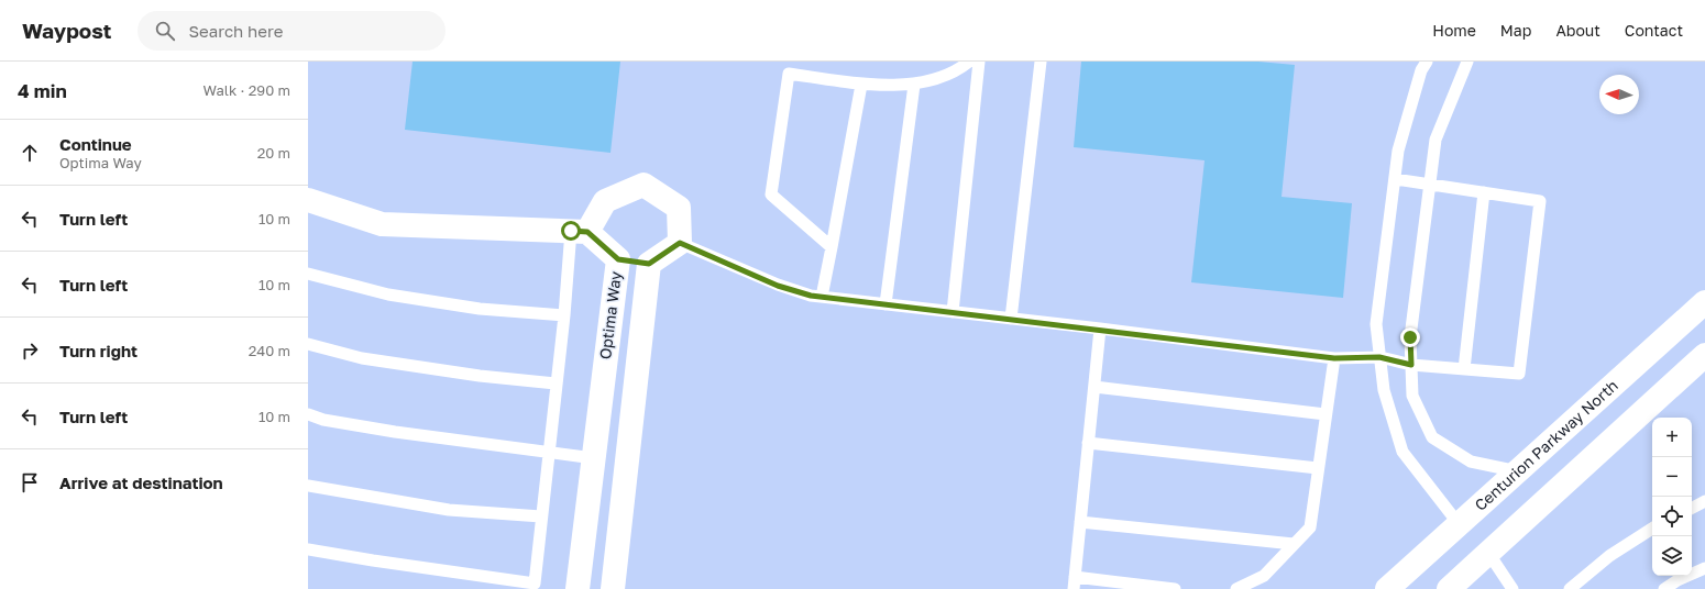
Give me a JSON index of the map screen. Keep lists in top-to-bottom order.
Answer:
{
  "streets": {
    "street": ["Optima Way", "Centurion Parkway North"]
  },
  "north": "left",
  "page": {
    "header": "Waypost",
    "search": "Search here",
    "nav": [
      "Home",
      "Map",
      "About",
      "Contact"
    ],
    "heading": ["4 min", "Walk · 290 m"],
    "list": [
      ["Continue", "Optima Way", "20 m"],
      ["Turn left", "10 m"],
      ["Turn left", "10 m"],
      ["Turn right", "240 m"],
      ["Turn left", "10 m"],
      "Arrive at destination"
    ],
    "map_buttons": ["+", "−"]
  }
}
